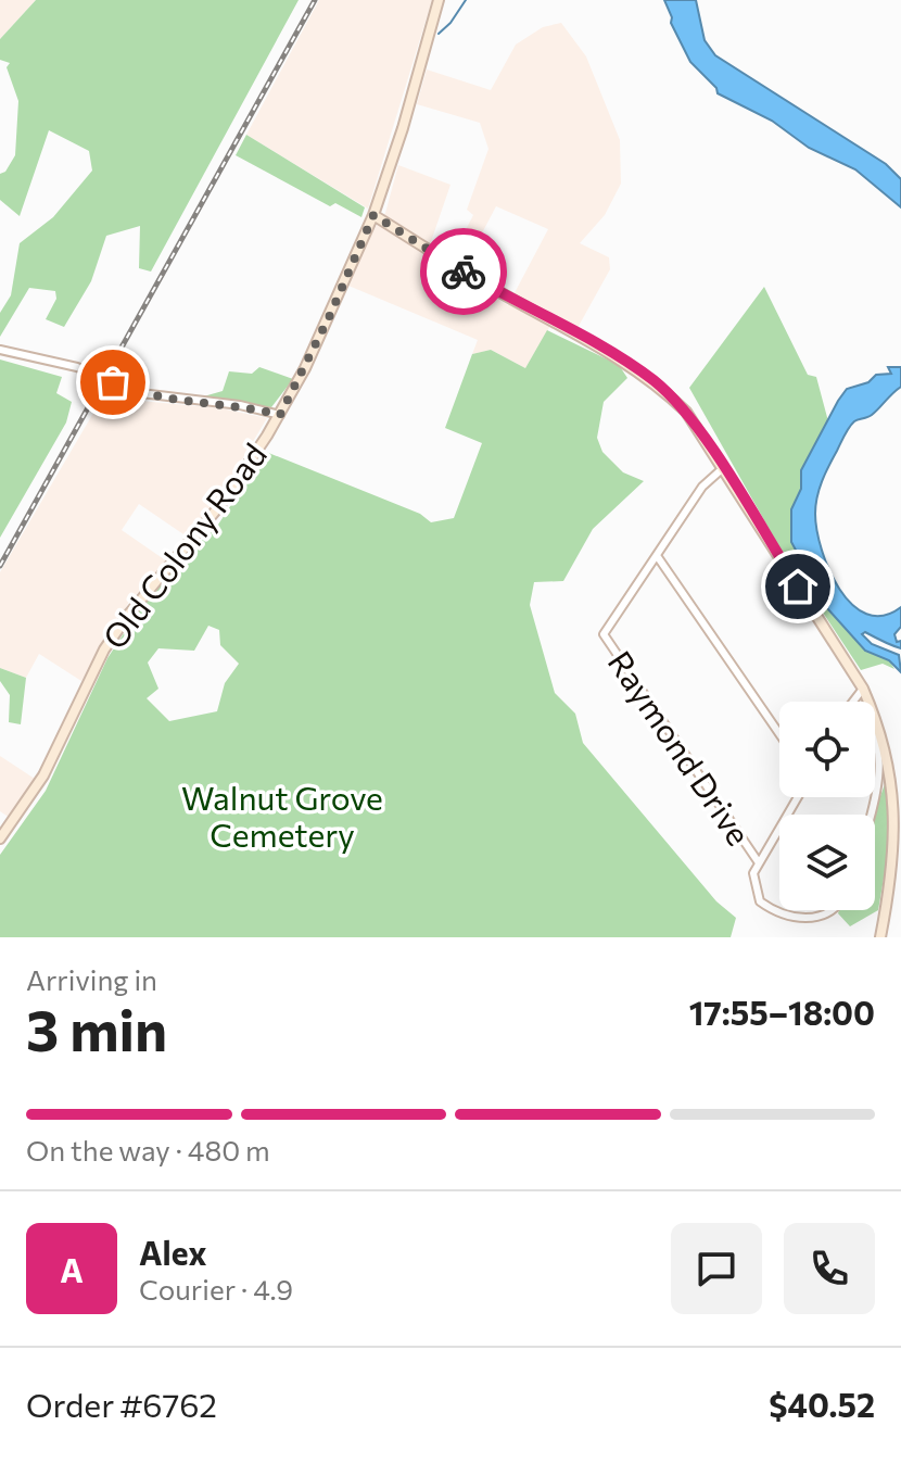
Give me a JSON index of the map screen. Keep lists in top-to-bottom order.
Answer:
{
  "streets": {
    "main road": ["Old Colony Road"],
    "street": ["Raymond Drive"]
  },
  "parks": ["Walnut Grove Cemetery"],
  "page": {
    "heading": ["3 min", "Arriving in", "17:55–18:00"],
    "panel": [
      "Alex",
      "Courier · 4.9",
      "Order #6762",
      "$40.52"
    ],
    "bar": "On the way · 480 m",
    "round": "A"
  }
}
